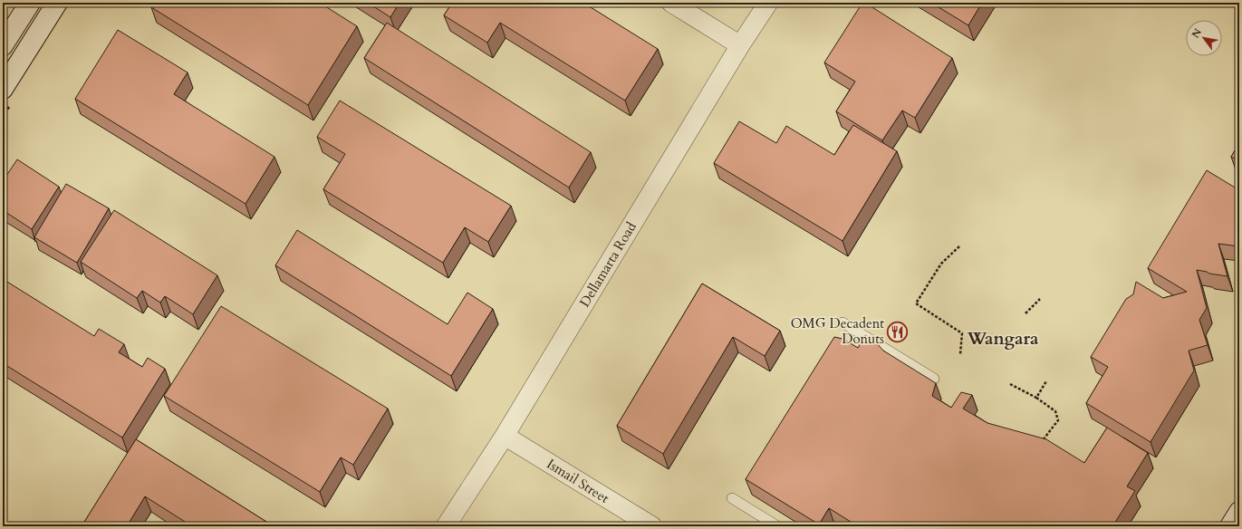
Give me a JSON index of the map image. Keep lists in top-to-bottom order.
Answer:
{
  "streets": {
    "street": ["Dellamarta Road", "Ismail Street"]
  },
  "crossings": [
    ["Dellamarta Road", "Ismail Street"]
  ],
  "districts": ["Wangara"],
  "places": {
    "restaurant": ["OMG Decadent Donuts"]
  },
  "north": "top left"
}
